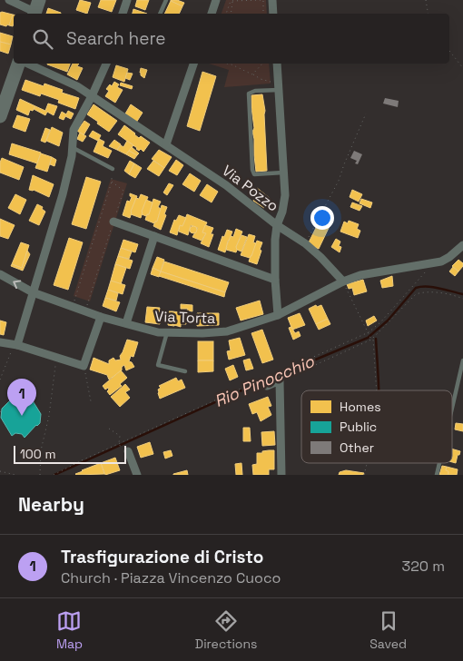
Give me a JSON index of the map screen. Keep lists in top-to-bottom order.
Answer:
{
  "streets": {
    "street": ["Via Pozzo", "Via Torta"]
  },
  "crossings": [
    ["Via Pozzo", "Via Torta"]
  ],
  "water": ["Rio Pinocchio"],
  "legend": ["Homes", "Public", "Other"],
  "scale_bar": "100 m",
  "page": {
    "search": "Search here",
    "pins": "1",
    "scale": "100 m",
    "heading": "Nearby",
    "list": [
      {
        "mark": "1",
        "name": "Trasfigurazione di Cristo",
        "note": "Church · Piazza Vincenzo Cuoco",
        "value": "320 m"
      }
    ],
    "nav": ["Map", "Directions", "Saved"]
  }
}
